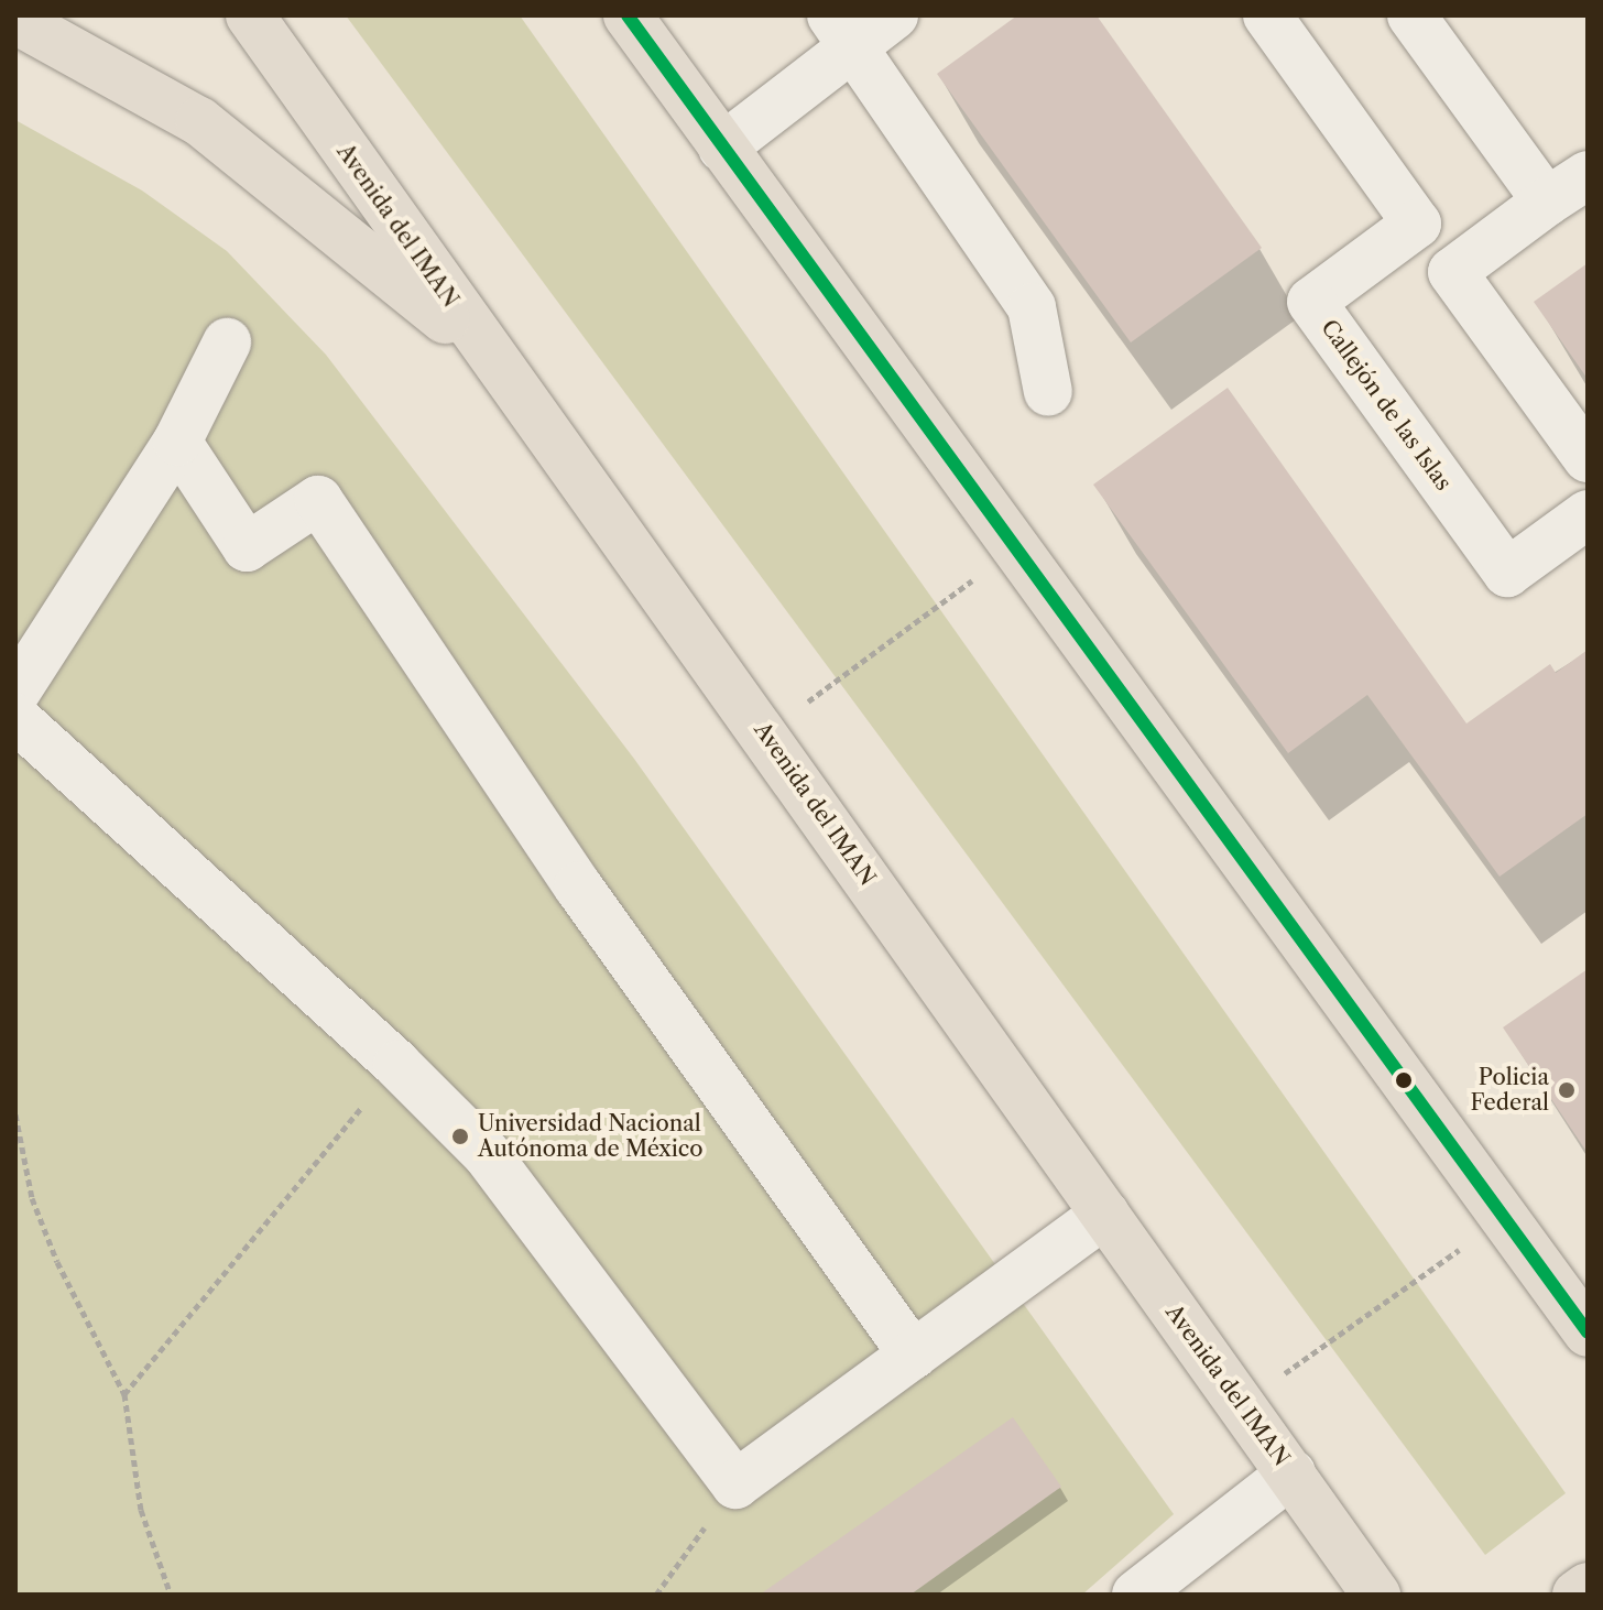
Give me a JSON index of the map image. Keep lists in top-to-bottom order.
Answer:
{
  "streets": {
    "main road": ["Avenida del IMAN"],
    "street": ["Callejón de las Islas"]
  },
  "places": ["Policia Federal", "Universidad Nacional Autónoma de México"]
}
